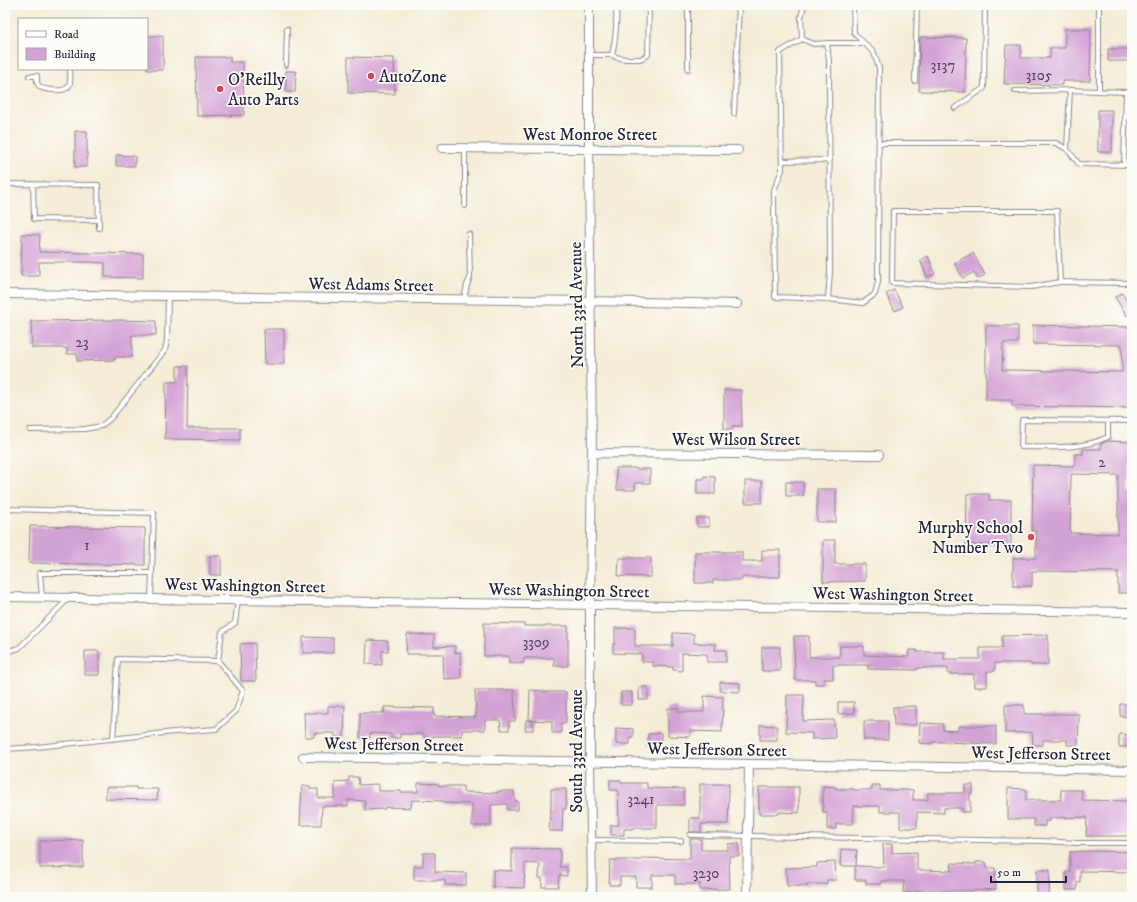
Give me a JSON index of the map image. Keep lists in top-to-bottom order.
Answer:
{
  "streets": {
    "street": [
      "West Monroe Street",
      "West Adams Street",
      "North 33rd Avenue",
      "West Wilson Street",
      "West Washington Street",
      "West Jefferson Street",
      "South 33rd Avenue"
    ]
  },
  "crossings": [
    ["West Monroe Street", "North 33rd Avenue"],
    ["West Adams Street", "North 33rd Avenue"],
    ["North 33rd Avenue", "West Wilson Street"],
    ["North 33rd Avenue", "West Washington Street"],
    ["North 33rd Avenue", "South 33rd Avenue"],
    ["West Washington Street", "South 33rd Avenue"],
    ["West Jefferson Street", "South 33rd Avenue"]
  ],
  "places": ["AutoZone", "O'Reilly Auto Parts", "Murphy School Number Two"],
  "house_numbers": [
    "3137",
    "3105",
    "23",
    "2",
    "1",
    "3309",
    "3241",
    "3230"
  ],
  "legend": ["Road", "Building"],
  "scale_bar": "50 m"
}
